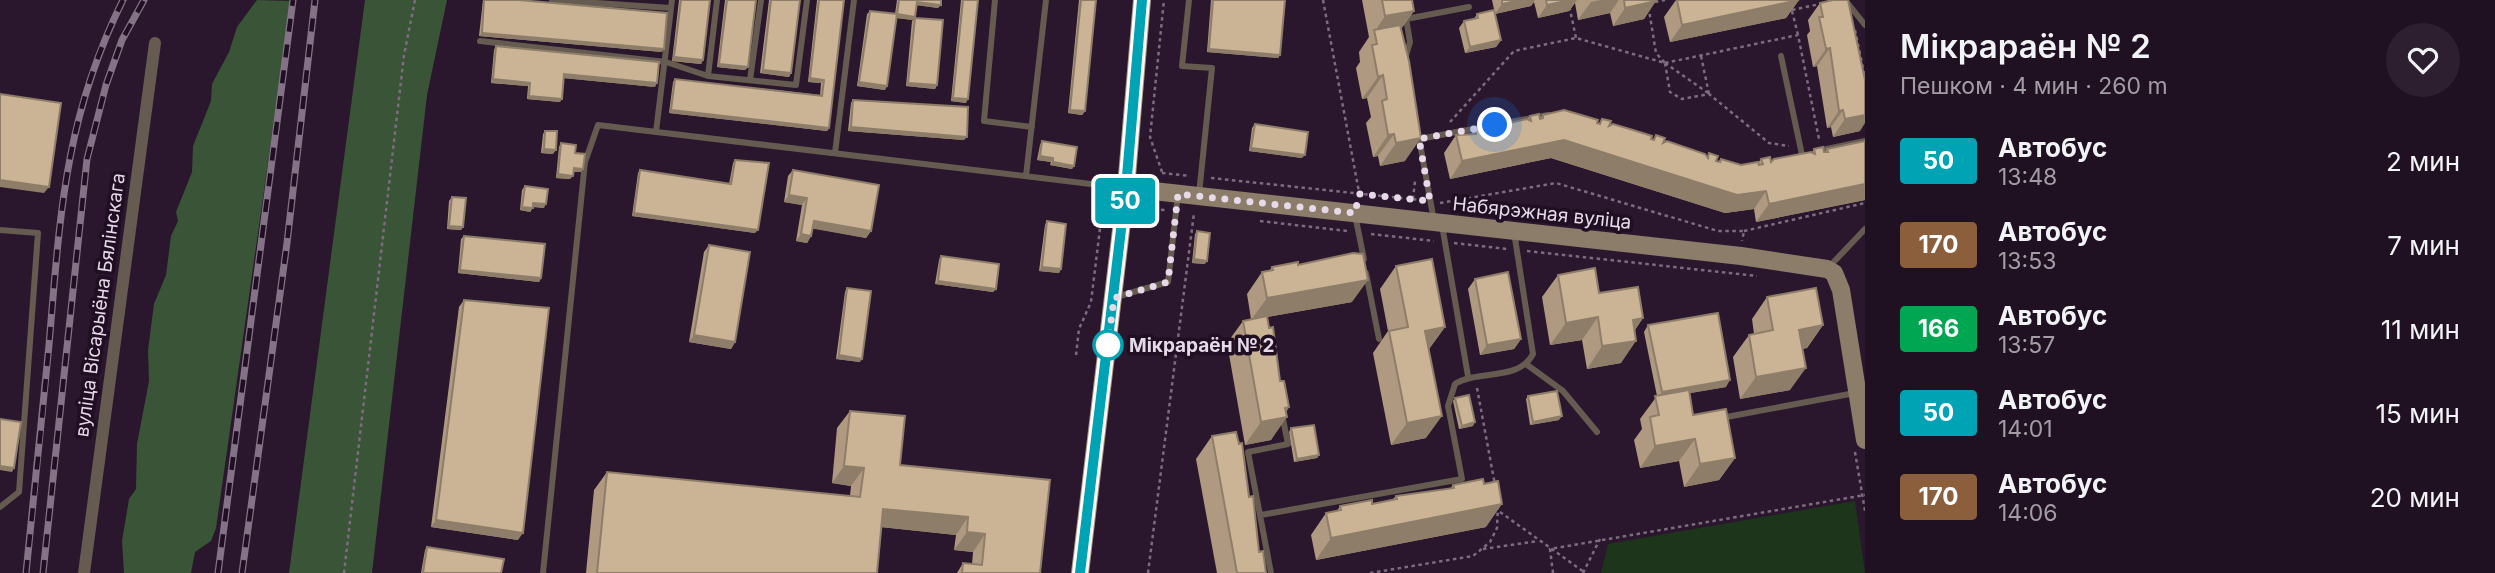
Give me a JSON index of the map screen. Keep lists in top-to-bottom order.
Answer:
{
  "streets": {
    "main road": ["Набярэжная вуліца"],
    "street": ["вуліца Вісарыёна Бялінскага"]
  },
  "places": ["Мікрараён № 2"],
  "lines": ["bus line 50"],
  "page": {
    "on_map": "50",
    "heading": ["Мікрараён № 2", "Пешком · 4 мин · 260 m"],
    "list": [
      {
        "mark": "50",
        "name": "Автобус",
        "note": "13:48",
        "value": "2 мин"
      },
      {
        "mark": "170",
        "name": "Автобус",
        "note": "13:53",
        "value": "7 мин"
      },
      {
        "mark": "166",
        "name": "Автобус",
        "note": "13:57",
        "value": "11 мин"
      },
      {
        "mark": "50",
        "name": "Автобус",
        "note": "14:01",
        "value": "15 мин"
      },
      {
        "mark": "170",
        "name": "Автобус",
        "note": "14:06",
        "value": "20 мин"
      }
    ]
  }
}
